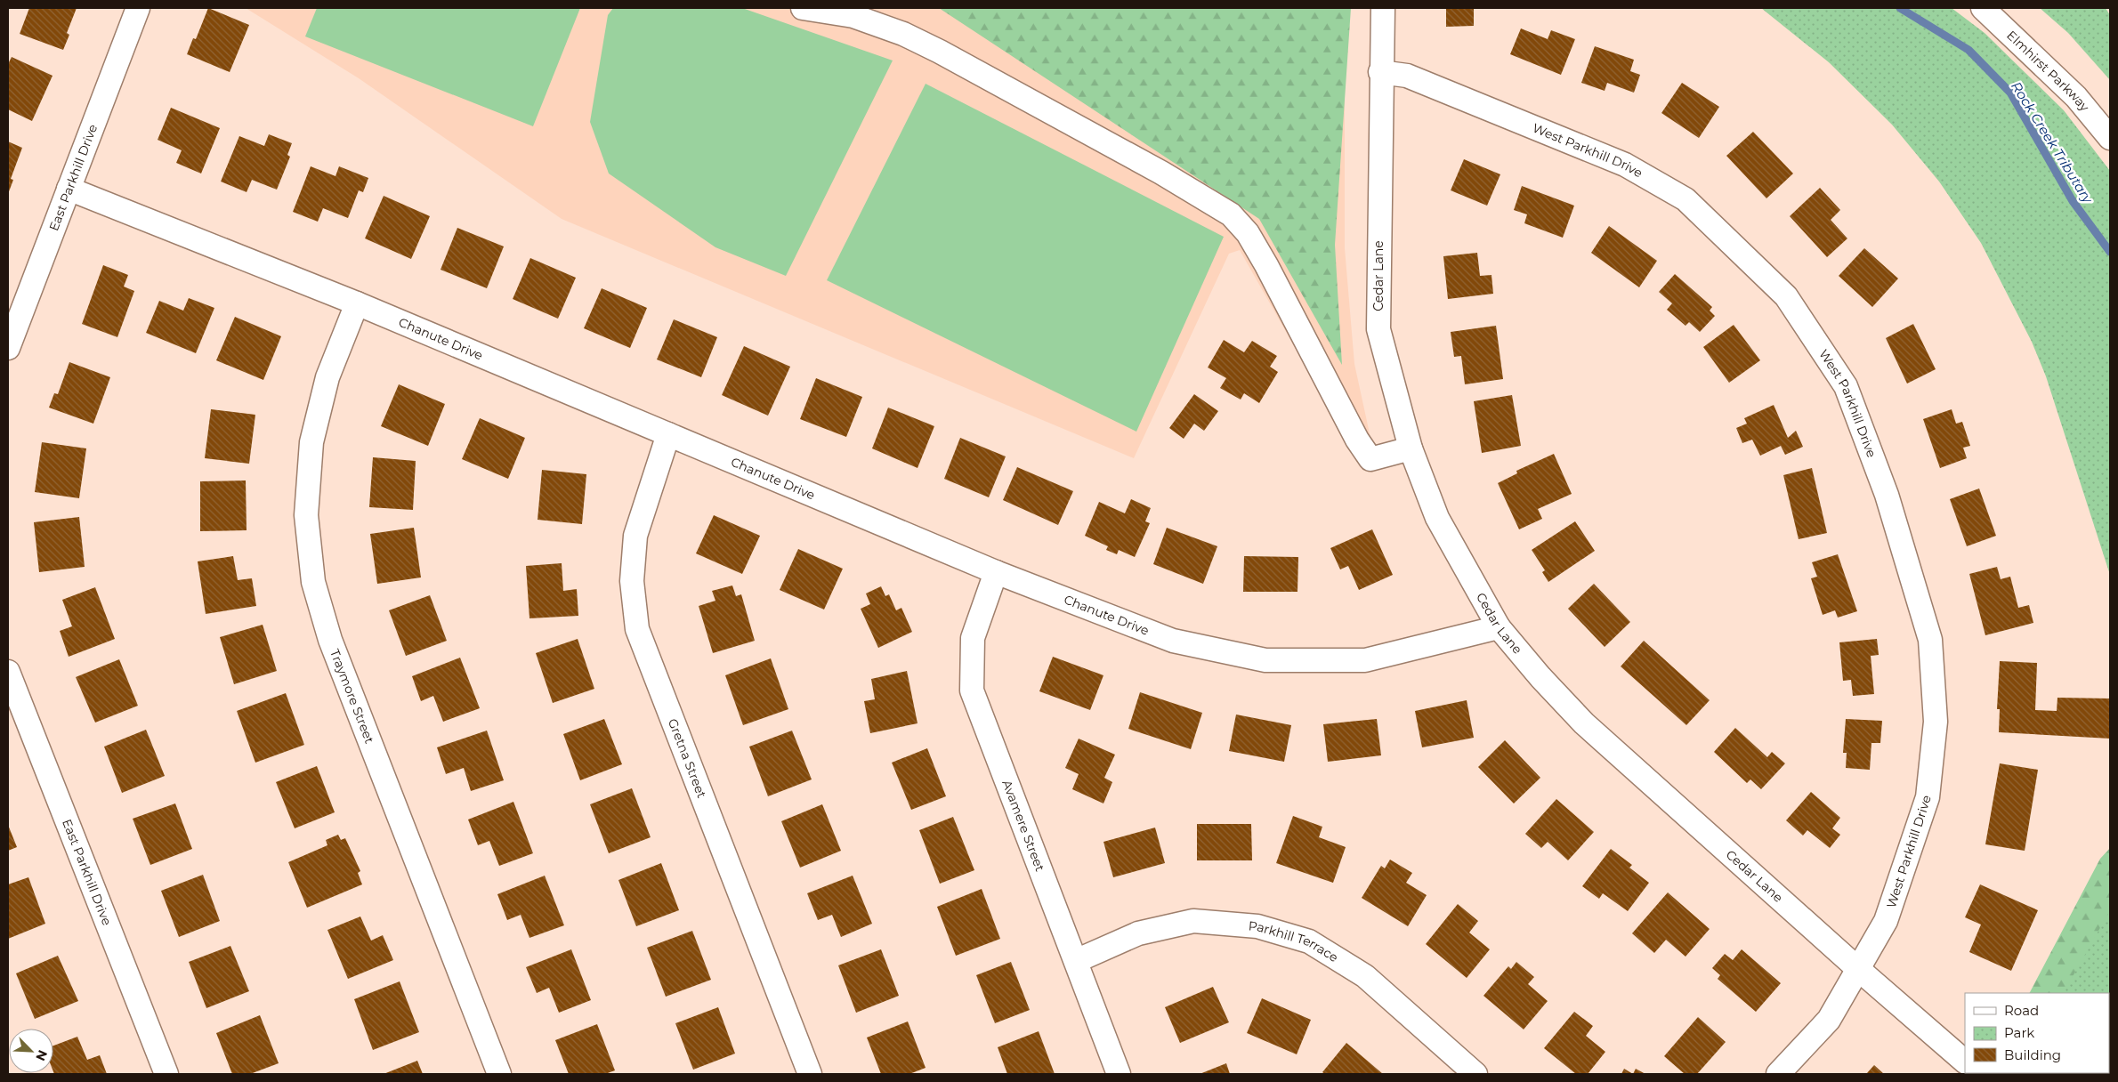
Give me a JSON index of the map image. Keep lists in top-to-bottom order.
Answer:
{
  "streets": {
    "street": [
      "Elmhirst Parkway",
      "West Parkhill Drive",
      "East Parkhill Drive",
      "Cedar Lane",
      "Chanute Drive",
      "Traymore Street",
      "Gretna Street",
      "Avamere Street",
      "Parkhill Terrace"
    ]
  },
  "crossings": [
    ["West Parkhill Drive", "Cedar Lane"],
    ["East Parkhill Drive", "Chanute Drive"],
    ["Cedar Lane", "Chanute Drive"],
    ["Chanute Drive", "Traymore Street"],
    ["Chanute Drive", "Gretna Street"],
    ["Chanute Drive", "Avamere Street"],
    ["Avamere Street", "Parkhill Terrace"]
  ],
  "water": ["Rock Creek Tributary"],
  "legend": ["Road", "Park", "Building"],
  "north": "bottom right"
}
